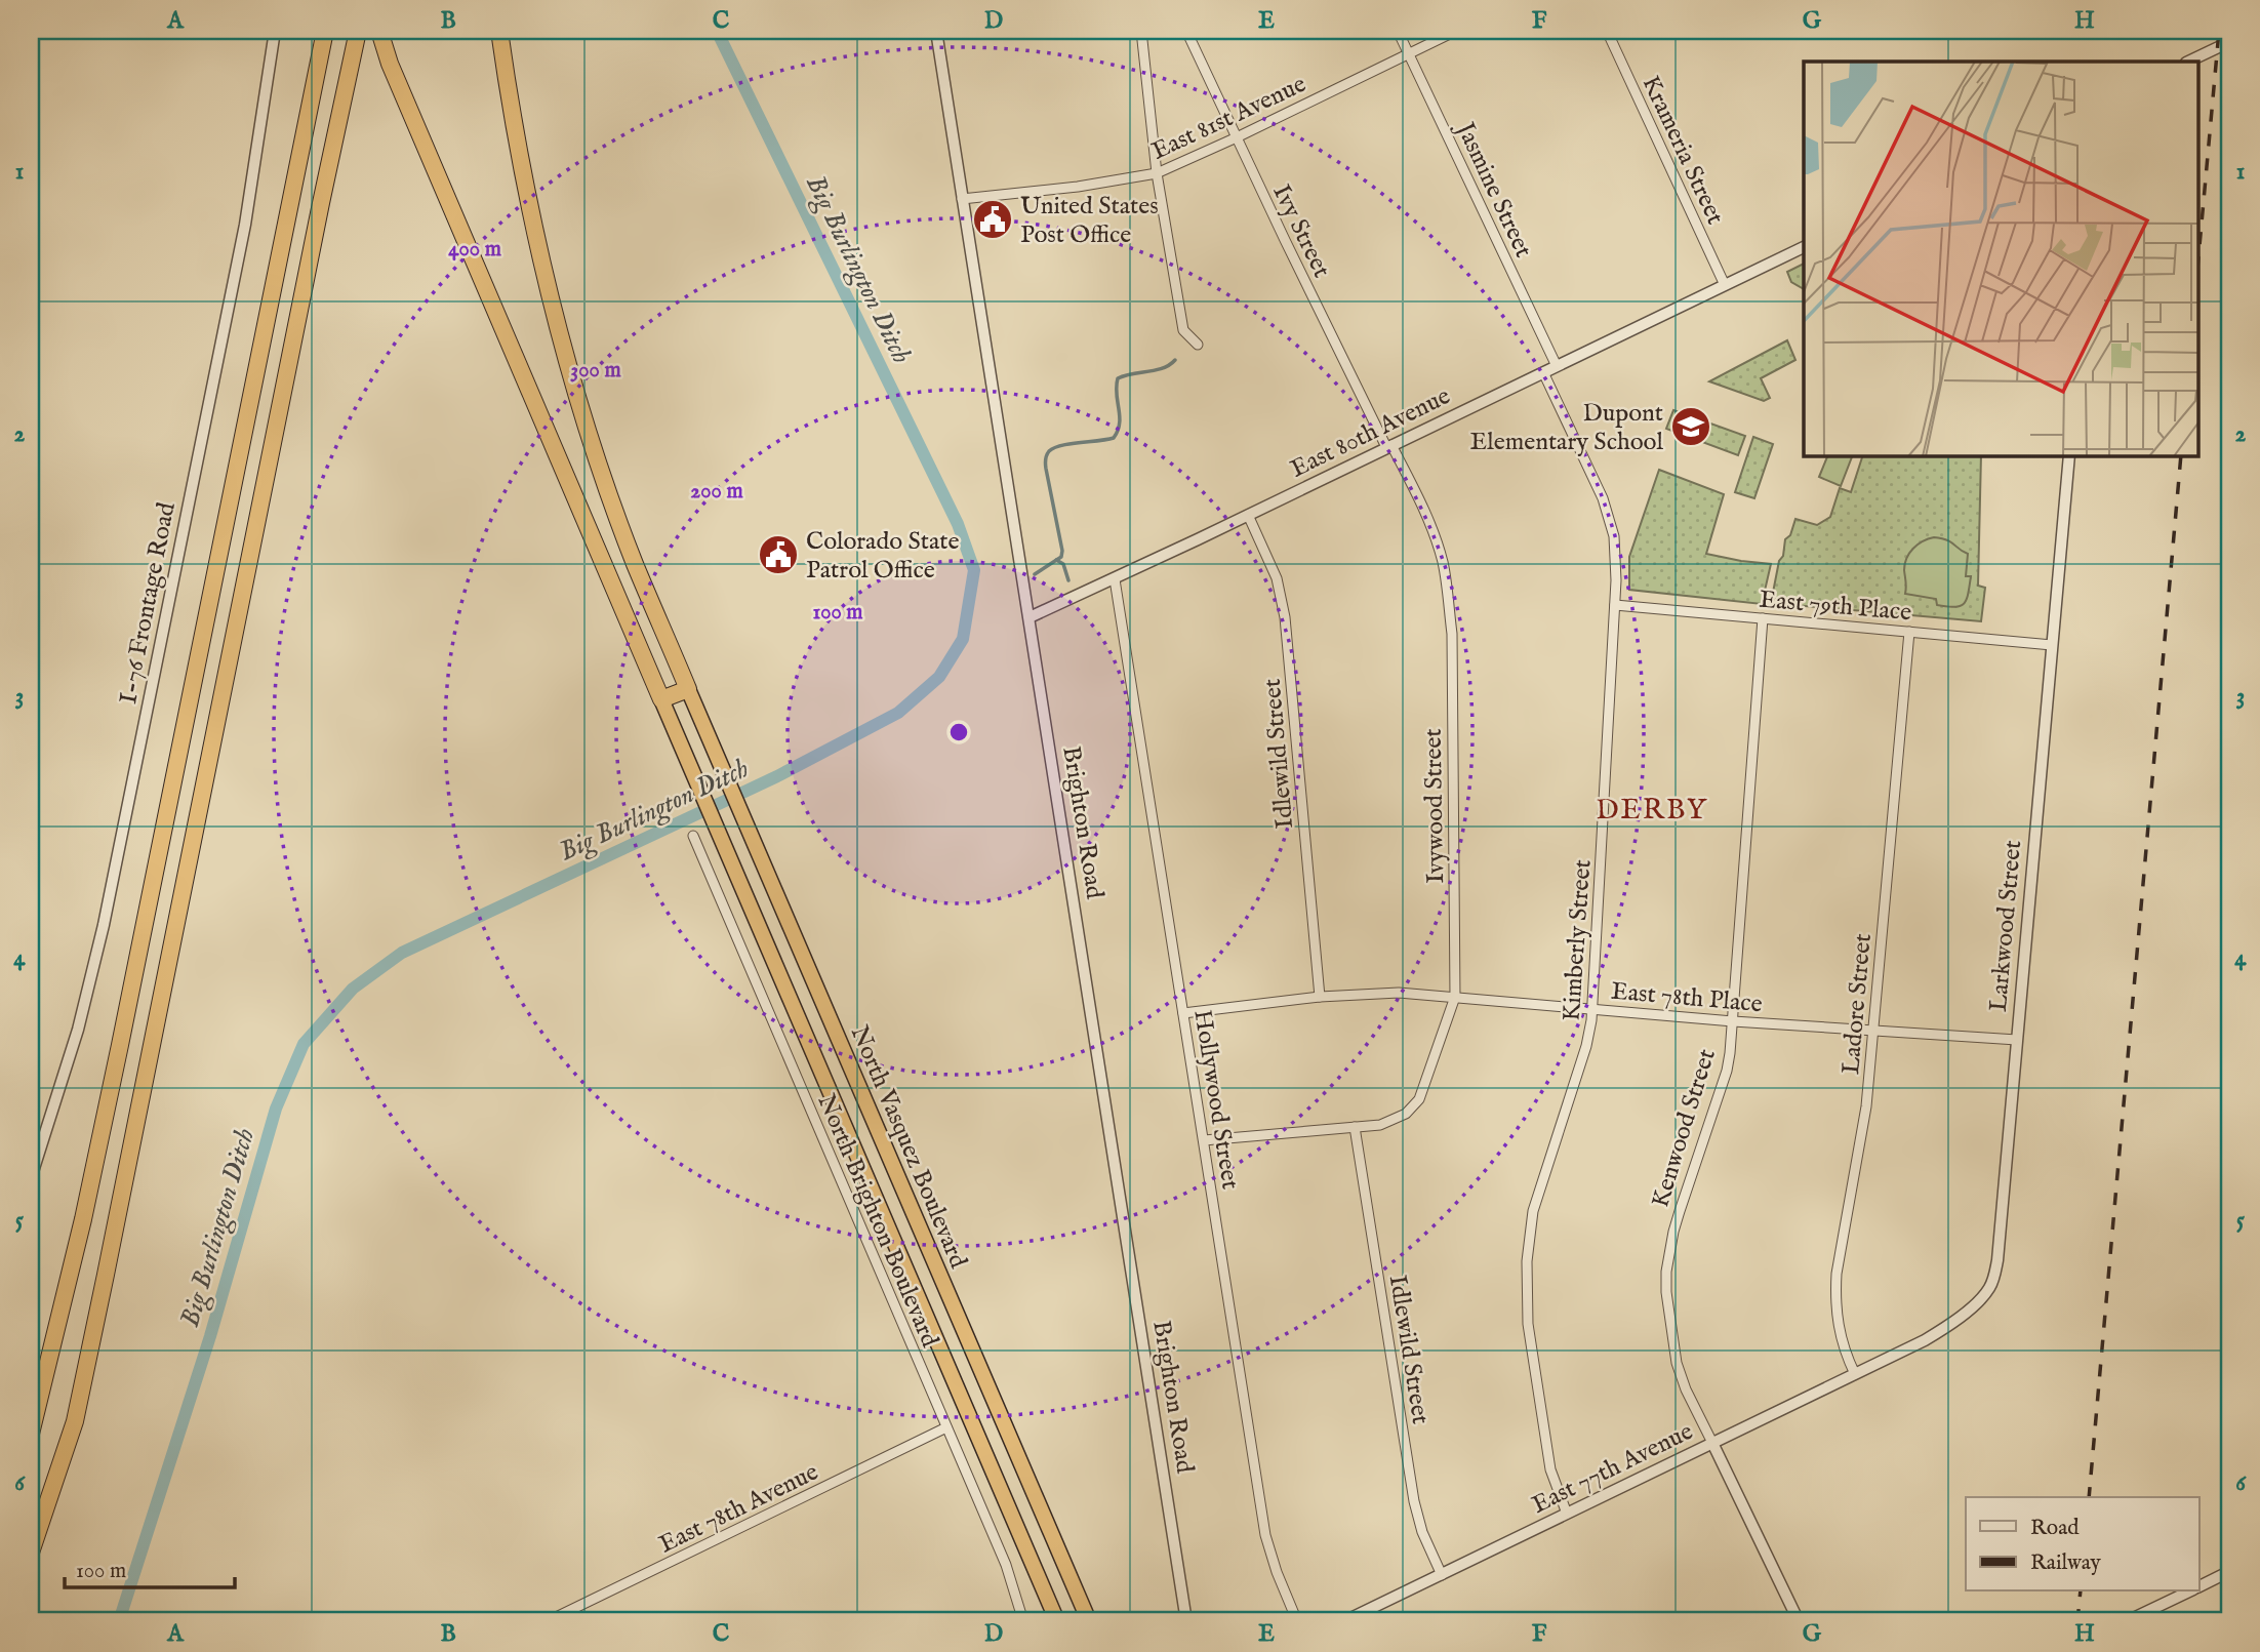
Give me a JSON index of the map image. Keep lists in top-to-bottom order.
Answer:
{
  "streets": {
    "highway": ["North Vasquez Boulevard"],
    "street": [
      "East 81st Avenue",
      "Krameria Street",
      "Jasmine Street",
      "Ivy Street",
      "East 80th Avenue",
      "I-76 Frontage Road",
      "East 79th Place",
      "Idlewild Street",
      "Ivywood Street",
      "Brighton Road",
      "Larkwood Street",
      "Kimberly Street",
      "East 78th Place",
      "Ladore Street",
      "Hollywood Street",
      "Kenwood Street",
      "North Brighton Boulevard",
      "East 77th Avenue",
      "East 78th Avenue"
    ]
  },
  "crossings": [
    ["East 81st Avenue", "Jasmine Street"],
    ["East 81st Avenue", "Ivy Street"],
    ["East 81st Avenue", "Brighton Road"],
    ["Krameria Street", "East 80th Avenue"],
    ["Jasmine Street", "East 80th Avenue"],
    ["Ivy Street", "East 80th Avenue"],
    ["Ivy Street", "Ivywood Street"],
    ["East 80th Avenue", "Idlewild Street"],
    ["East 80th Avenue", "Ivywood Street"],
    ["East 80th Avenue", "Brighton Road"],
    ["East 80th Avenue", "Kimberly Street"],
    ["East 80th Avenue", "Hollywood Street"],
    ["East 79th Place", "Larkwood Street"],
    ["East 79th Place", "Kimberly Street"],
    ["East 79th Place", "Ladore Street"],
    ["East 79th Place", "Kenwood Street"],
    ["Idlewild Street", "Ivywood Street"],
    ["Idlewild Street", "East 78th Place"],
    ["Idlewild Street", "East 77th Avenue"],
    ["Ivywood Street", "East 78th Place"],
    ["Ivywood Street", "Hollywood Street"],
    ["Larkwood Street", "East 78th Place"],
    ["Larkwood Street", "East 77th Avenue"],
    ["Kimberly Street", "East 78th Place"],
    ["Kimberly Street", "East 77th Avenue"],
    ["East 78th Place", "Ladore Street"],
    ["East 78th Place", "Hollywood Street"],
    ["East 78th Place", "Kenwood Street"],
    ["Ladore Street", "East 77th Avenue"],
    ["Kenwood Street", "East 77th Avenue"],
    ["North Brighton Boulevard", "East 78th Avenue"]
  ],
  "districts": ["DERBY"],
  "water": ["Big Burlington Ditch"],
  "places": {
    "public building": ["United States Post Office", "Colorado State Patrol Office"],
    "school or university": ["Dupont Elementary School"]
  },
  "legend": ["Road", "Railway"],
  "scale_bar": "100 m",
  "grid": {
    "columns": [
      "A",
      "B",
      "C",
      "D",
      "E",
      "F",
      "G",
      "H"
    ],
    "rows": [
      "1",
      "2",
      "3",
      "4",
      "5",
      "6"
    ]
  },
  "rings": [
    "400 m",
    "300 m",
    "200 m",
    "100 m"
  ]
}
